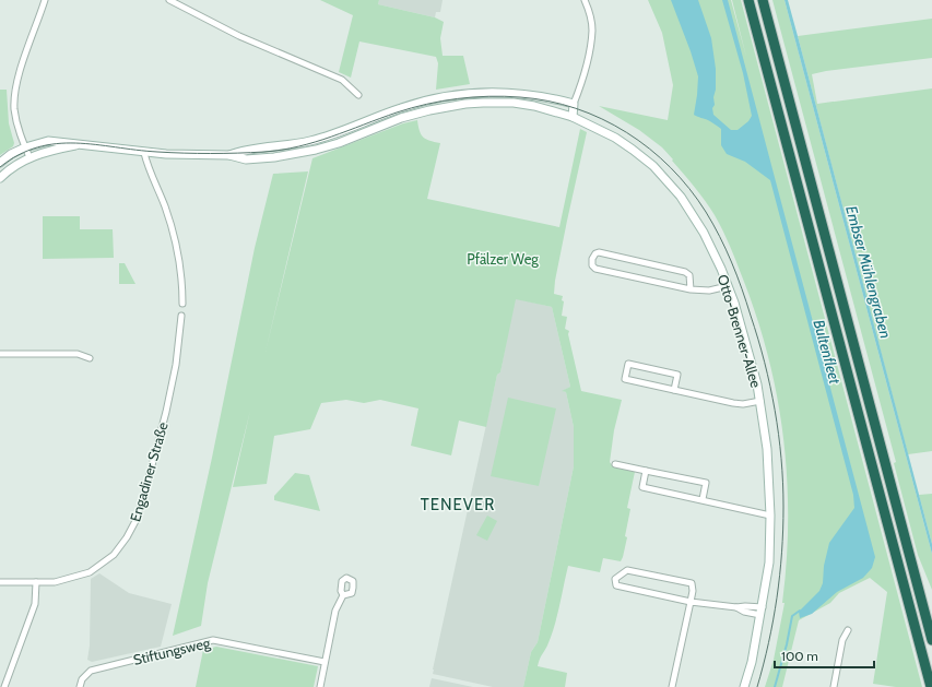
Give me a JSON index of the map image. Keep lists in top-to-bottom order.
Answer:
{
  "streets": {
    "street": ["Otto-Brenner-Allee", "Engadiner Straße", "Stiftungsweg"]
  },
  "districts": ["TENEVER"],
  "water": ["Embser Mühlengraben", "Bultenfleet"],
  "parks": ["Pfälzer Weg"],
  "scale_bar": "100 m"
}
